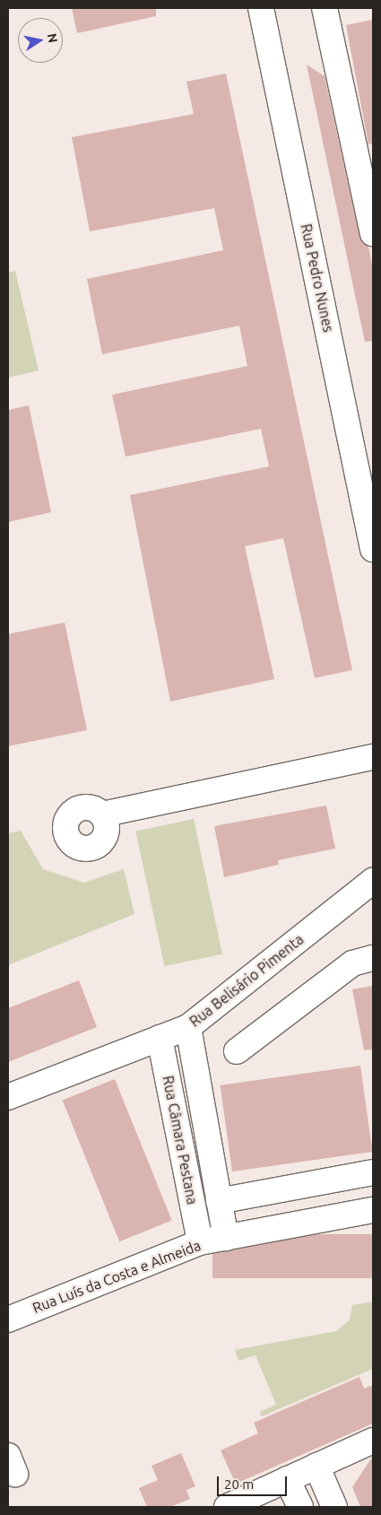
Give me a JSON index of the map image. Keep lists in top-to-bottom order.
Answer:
{
  "streets": {
    "street": [
      "Rua Pedro Nunes",
      "Rua Belisário Pimenta",
      "Rua Câmara Pestana",
      "Rua Luís da Costa e Almeida"
    ]
  },
  "crossings": [
    ["Rua Belisário Pimenta", "Rua Câmara Pestana"],
    ["Rua Câmara Pestana", "Rua Luís da Costa e Almeida"]
  ],
  "scale_bar": "20 m",
  "north": "right"
}
